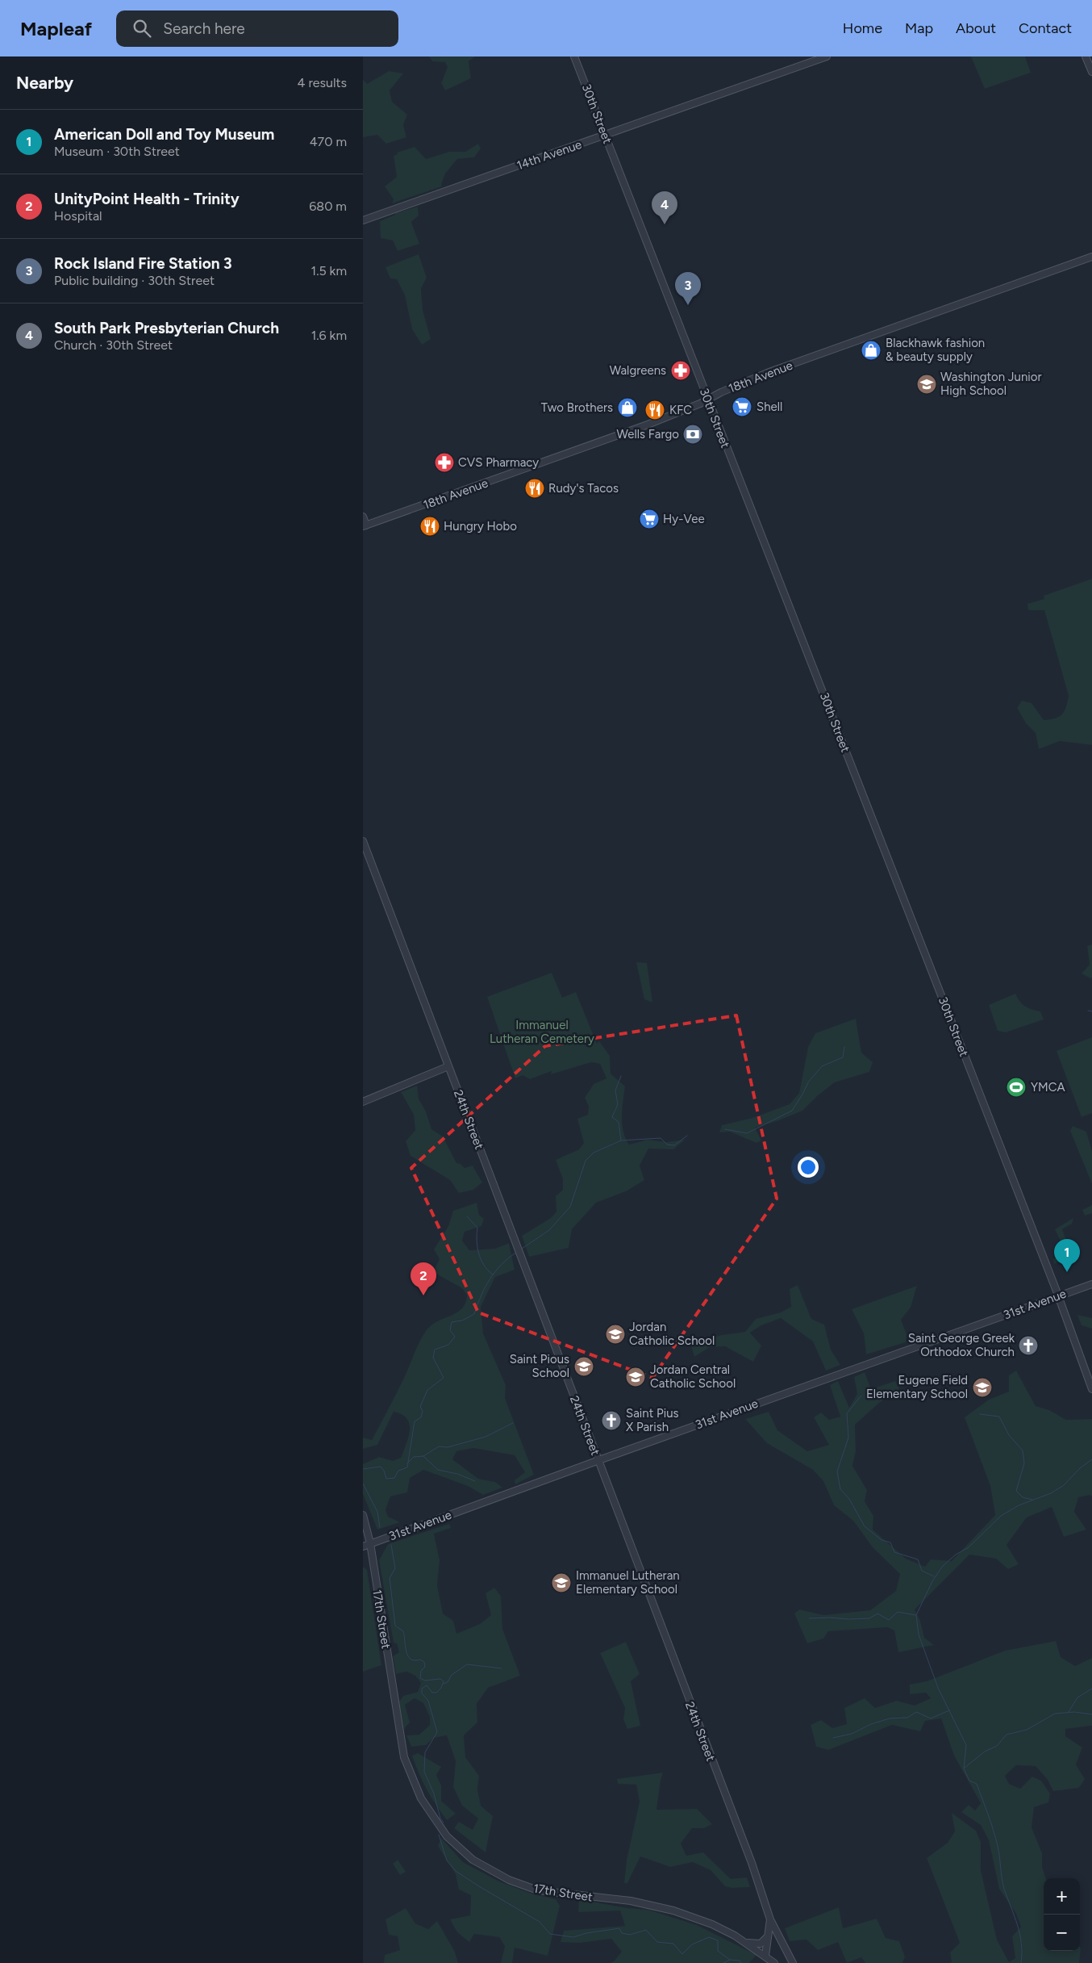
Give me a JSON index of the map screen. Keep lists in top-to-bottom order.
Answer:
{
  "streets": {
    "street": [
      "30th Street",
      "14th Avenue",
      "18th Avenue",
      "24th Street",
      "31st Avenue",
      "17th Street"
    ]
  },
  "crossings": [
    ["30th Street", "14th Avenue"],
    ["30th Street", "18th Avenue"],
    ["30th Street", "31st Avenue"],
    ["24th Street", "31st Avenue"],
    ["24th Street", "17th Street"],
    ["31st Avenue", "17th Street"]
  ],
  "parks": ["Immanuel Lutheran Cemetery"],
  "places": {
    "shop": ["Blackhawk fashion & beauty supply", "Two Brothers"],
    "pharmacy": ["Walgreens", "CVS Pharmacy"],
    "school or university": [
      "Washington Junior High School",
      "Jordan Catholic School",
      "Saint Pious School",
      "Jordan Central Catholic School",
      "Eugene Field Elementary School",
      "Immanuel Lutheran Elementary School"
    ],
    "supermarket": ["Shell", "Hy-Vee"],
    "restaurant": ["KFC", "Rudy's Tacos", "Hungry Hobo"],
    "bank": ["Wells Fargo"],
    "sports": ["YMCA"],
    "church": ["Saint George Greek Orthodox Church", "Saint Pius X Parish"]
  },
  "page": {
    "header": "Mapleaf",
    "search": "Search here",
    "nav": [
      "Home",
      "Map",
      "About",
      "Contact"
    ],
    "heading": ["Nearby", "4 results"],
    "list": [
      {
        "mark": "1",
        "name": "American Doll and Toy Museum",
        "note": "Museum · 30th Street",
        "value": "470 m"
      },
      {
        "mark": "2",
        "name": "UnityPoint Health - Trinity",
        "note": "Hospital",
        "value": "680 m"
      },
      {
        "mark": "3",
        "name": "Rock Island Fire Station 3",
        "note": "Public building · 30th Street",
        "value": "1.5 km"
      },
      {
        "mark": "4",
        "name": "South Park Presbyterian Church",
        "note": "Church · 30th Street",
        "value": "1.6 km"
      }
    ],
    "pins": [
      "4",
      "3",
      "1",
      "2"
    ],
    "map_buttons": ["+", "−"]
  }
}
